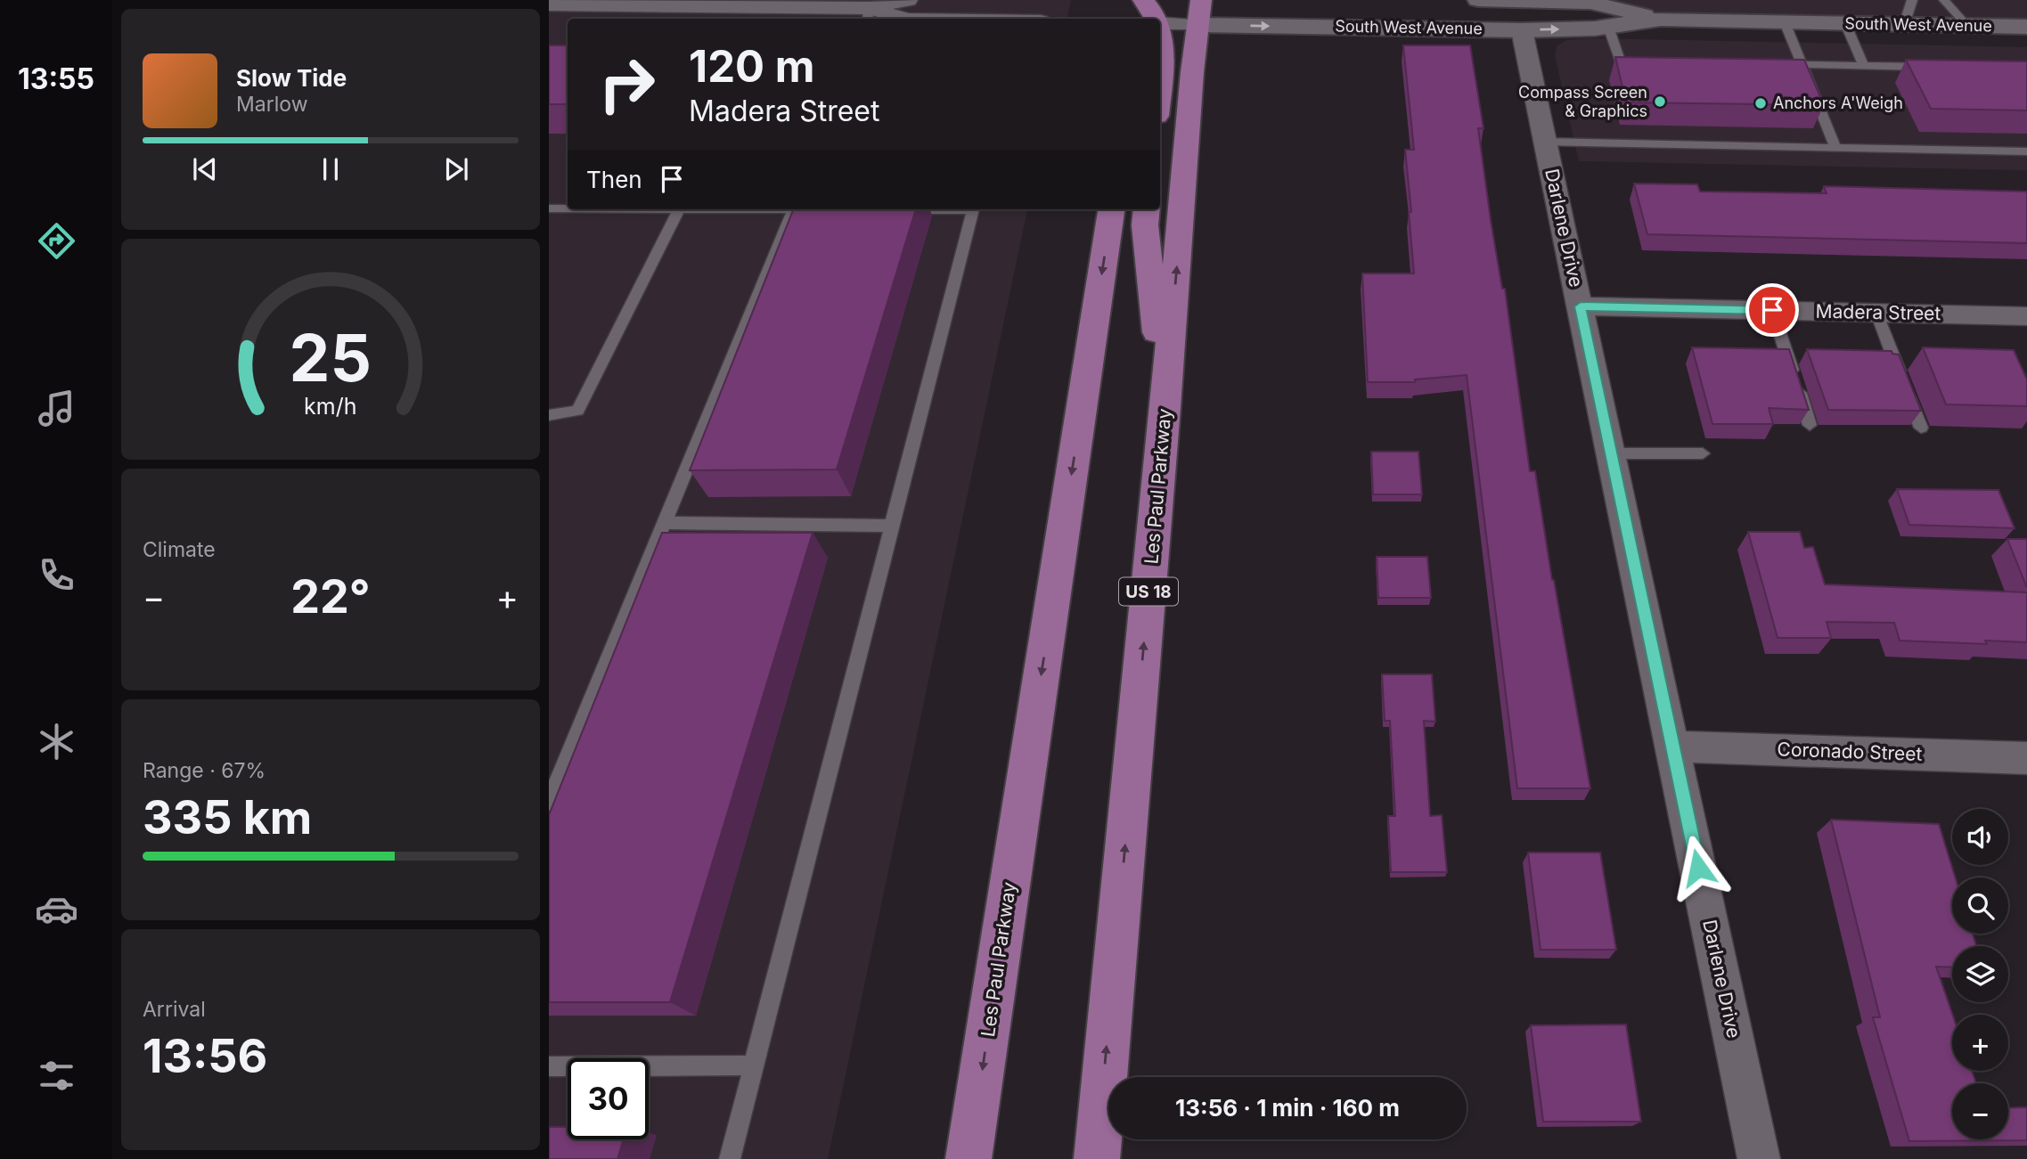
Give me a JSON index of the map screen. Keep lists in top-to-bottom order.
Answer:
{
  "streets": {
    "main road": ["Les Paul Parkway", "US 18"],
    "street": [
      "South West Avenue",
      "Darlene Drive",
      "Madera Street",
      "Coronado Street"
    ]
  },
  "crossings": [
    ["South West Avenue", "Darlene Drive"],
    ["South West Avenue", "Les Paul Parkway"],
    ["Darlene Drive", "Madera Street"],
    ["Darlene Drive", "Coronado Street"]
  ],
  "places": ["Compass Screen & Graphics", "Anchors A'Weigh"],
  "page": {
    "tabs": "13:55",
    "turn": ["120 m", "Madera Street"],
    "song": ["Slow Tide", "Marlow"],
    "then": "Then",
    "tile": [
      "Climate",
      ["Range · 67%", "335 km"],
      ["Arrival", "13:56"]
    ],
    "heat": ["−", "22°", "+"],
    "map_buttons": ["+", "−"],
    "limit": "30",
    "trip": "13:56 · 1 min · 160 m",
    "gauge": ["25", "km/h"]
  }
}
